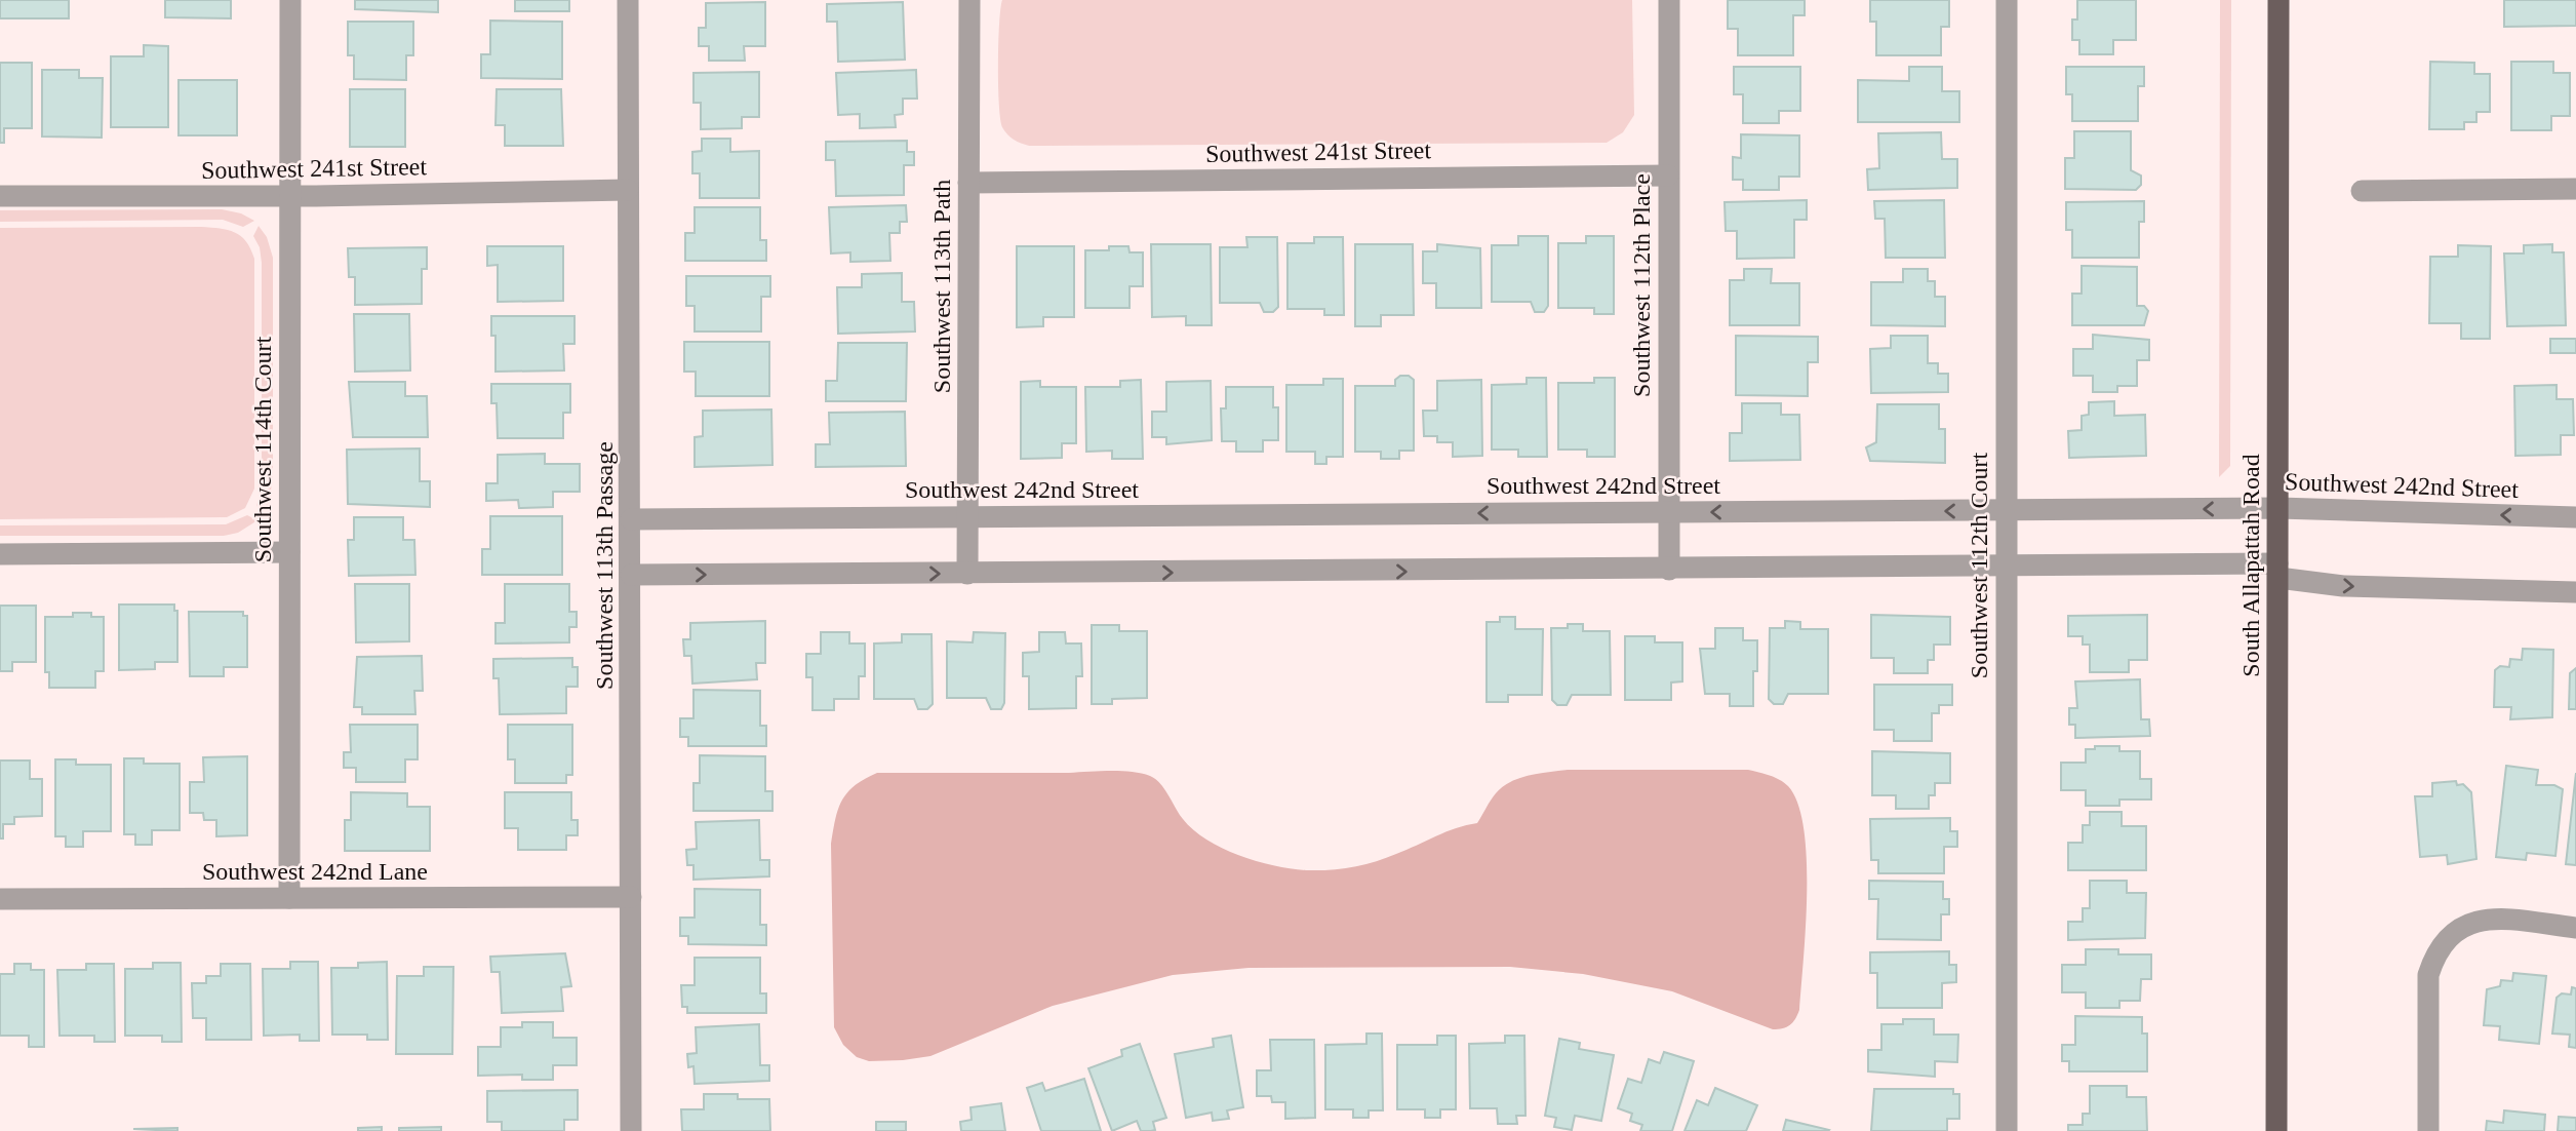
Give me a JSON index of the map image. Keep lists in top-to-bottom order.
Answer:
{
  "streets": {
    "main road": ["South Allapattah Road"],
    "street": [
      "Southwest 241st Street",
      "Southwest 112th Place",
      "Southwest 113th Path",
      "Southwest 114th Court",
      "Southwest 242nd Street",
      "Southwest 113th Passage",
      "Southwest 112th Court",
      "Southwest 242nd Lane"
    ]
  },
  "crossings": [
    ["Southwest 241st Street", "Southwest 112th Place"],
    ["Southwest 241st Street", "Southwest 113th Path"],
    ["Southwest 241st Street", "Southwest 114th Court"],
    ["Southwest 241st Street", "Southwest 113th Passage"],
    ["Southwest 112th Place", "Southwest 242nd Street"],
    ["Southwest 113th Path", "Southwest 242nd Street"],
    ["Southwest 114th Court", "Southwest 242nd Lane"],
    ["Southwest 242nd Street", "Southwest 113th Passage"],
    ["Southwest 242nd Street", "Southwest 112th Court"],
    ["Southwest 242nd Street", "South Allapattah Road"],
    ["Southwest 113th Passage", "Southwest 242nd Lane"]
  ]
}
